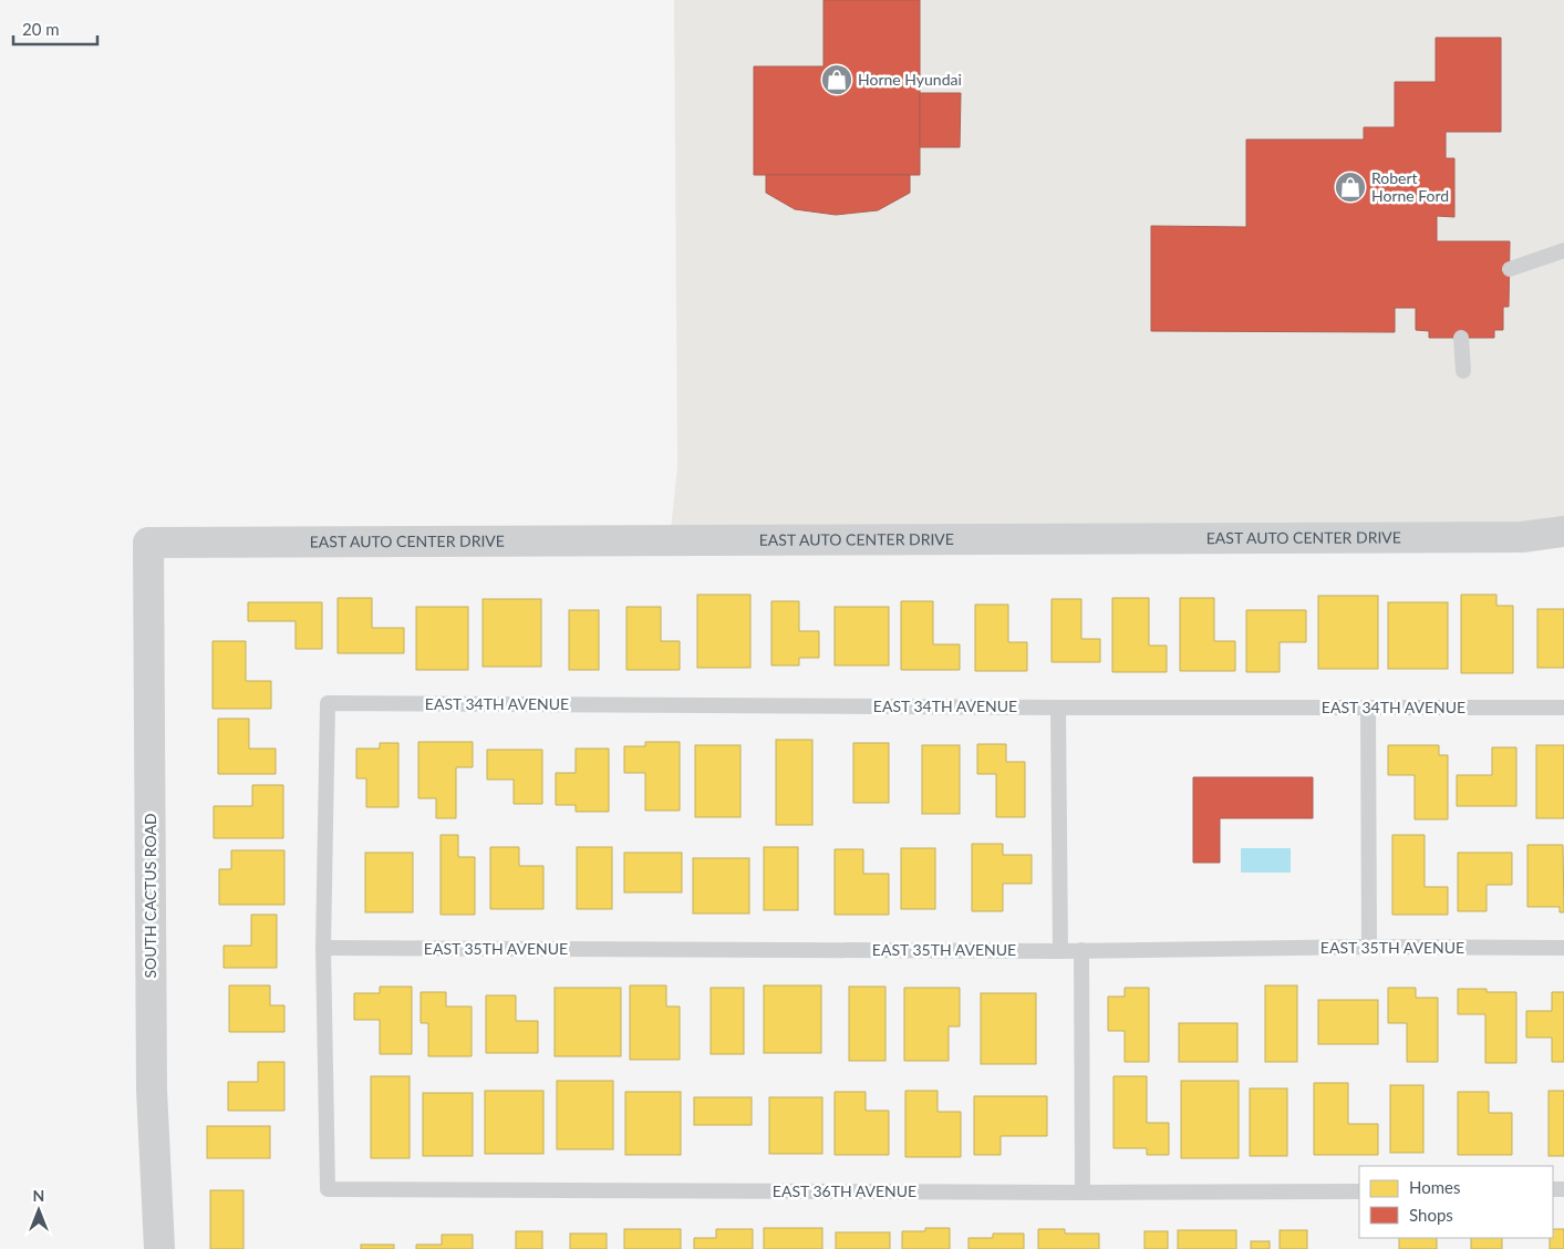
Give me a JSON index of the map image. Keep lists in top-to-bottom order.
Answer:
{
  "streets": {
    "street": ["EAST AUTO CENTER DRIVE", "SOUTH CACTUS ROAD"],
    "lane": ["EAST 34TH AVENUE", "EAST 35TH AVENUE", "EAST 36TH AVENUE"]
  },
  "crossings": [
    ["EAST AUTO CENTER DRIVE", "SOUTH CACTUS ROAD"],
    ["EAST 34TH AVENUE", "EAST 35TH AVENUE"],
    ["EAST 34TH AVENUE", "EAST 36TH AVENUE"],
    ["EAST 35TH AVENUE", "EAST 36TH AVENUE"]
  ],
  "places": {
    "shop": ["Horne Hyundai", "Robert Horne Ford"]
  },
  "legend": ["Homes", "Shops"],
  "scale_bar": "20 m",
  "north": "top"
}
